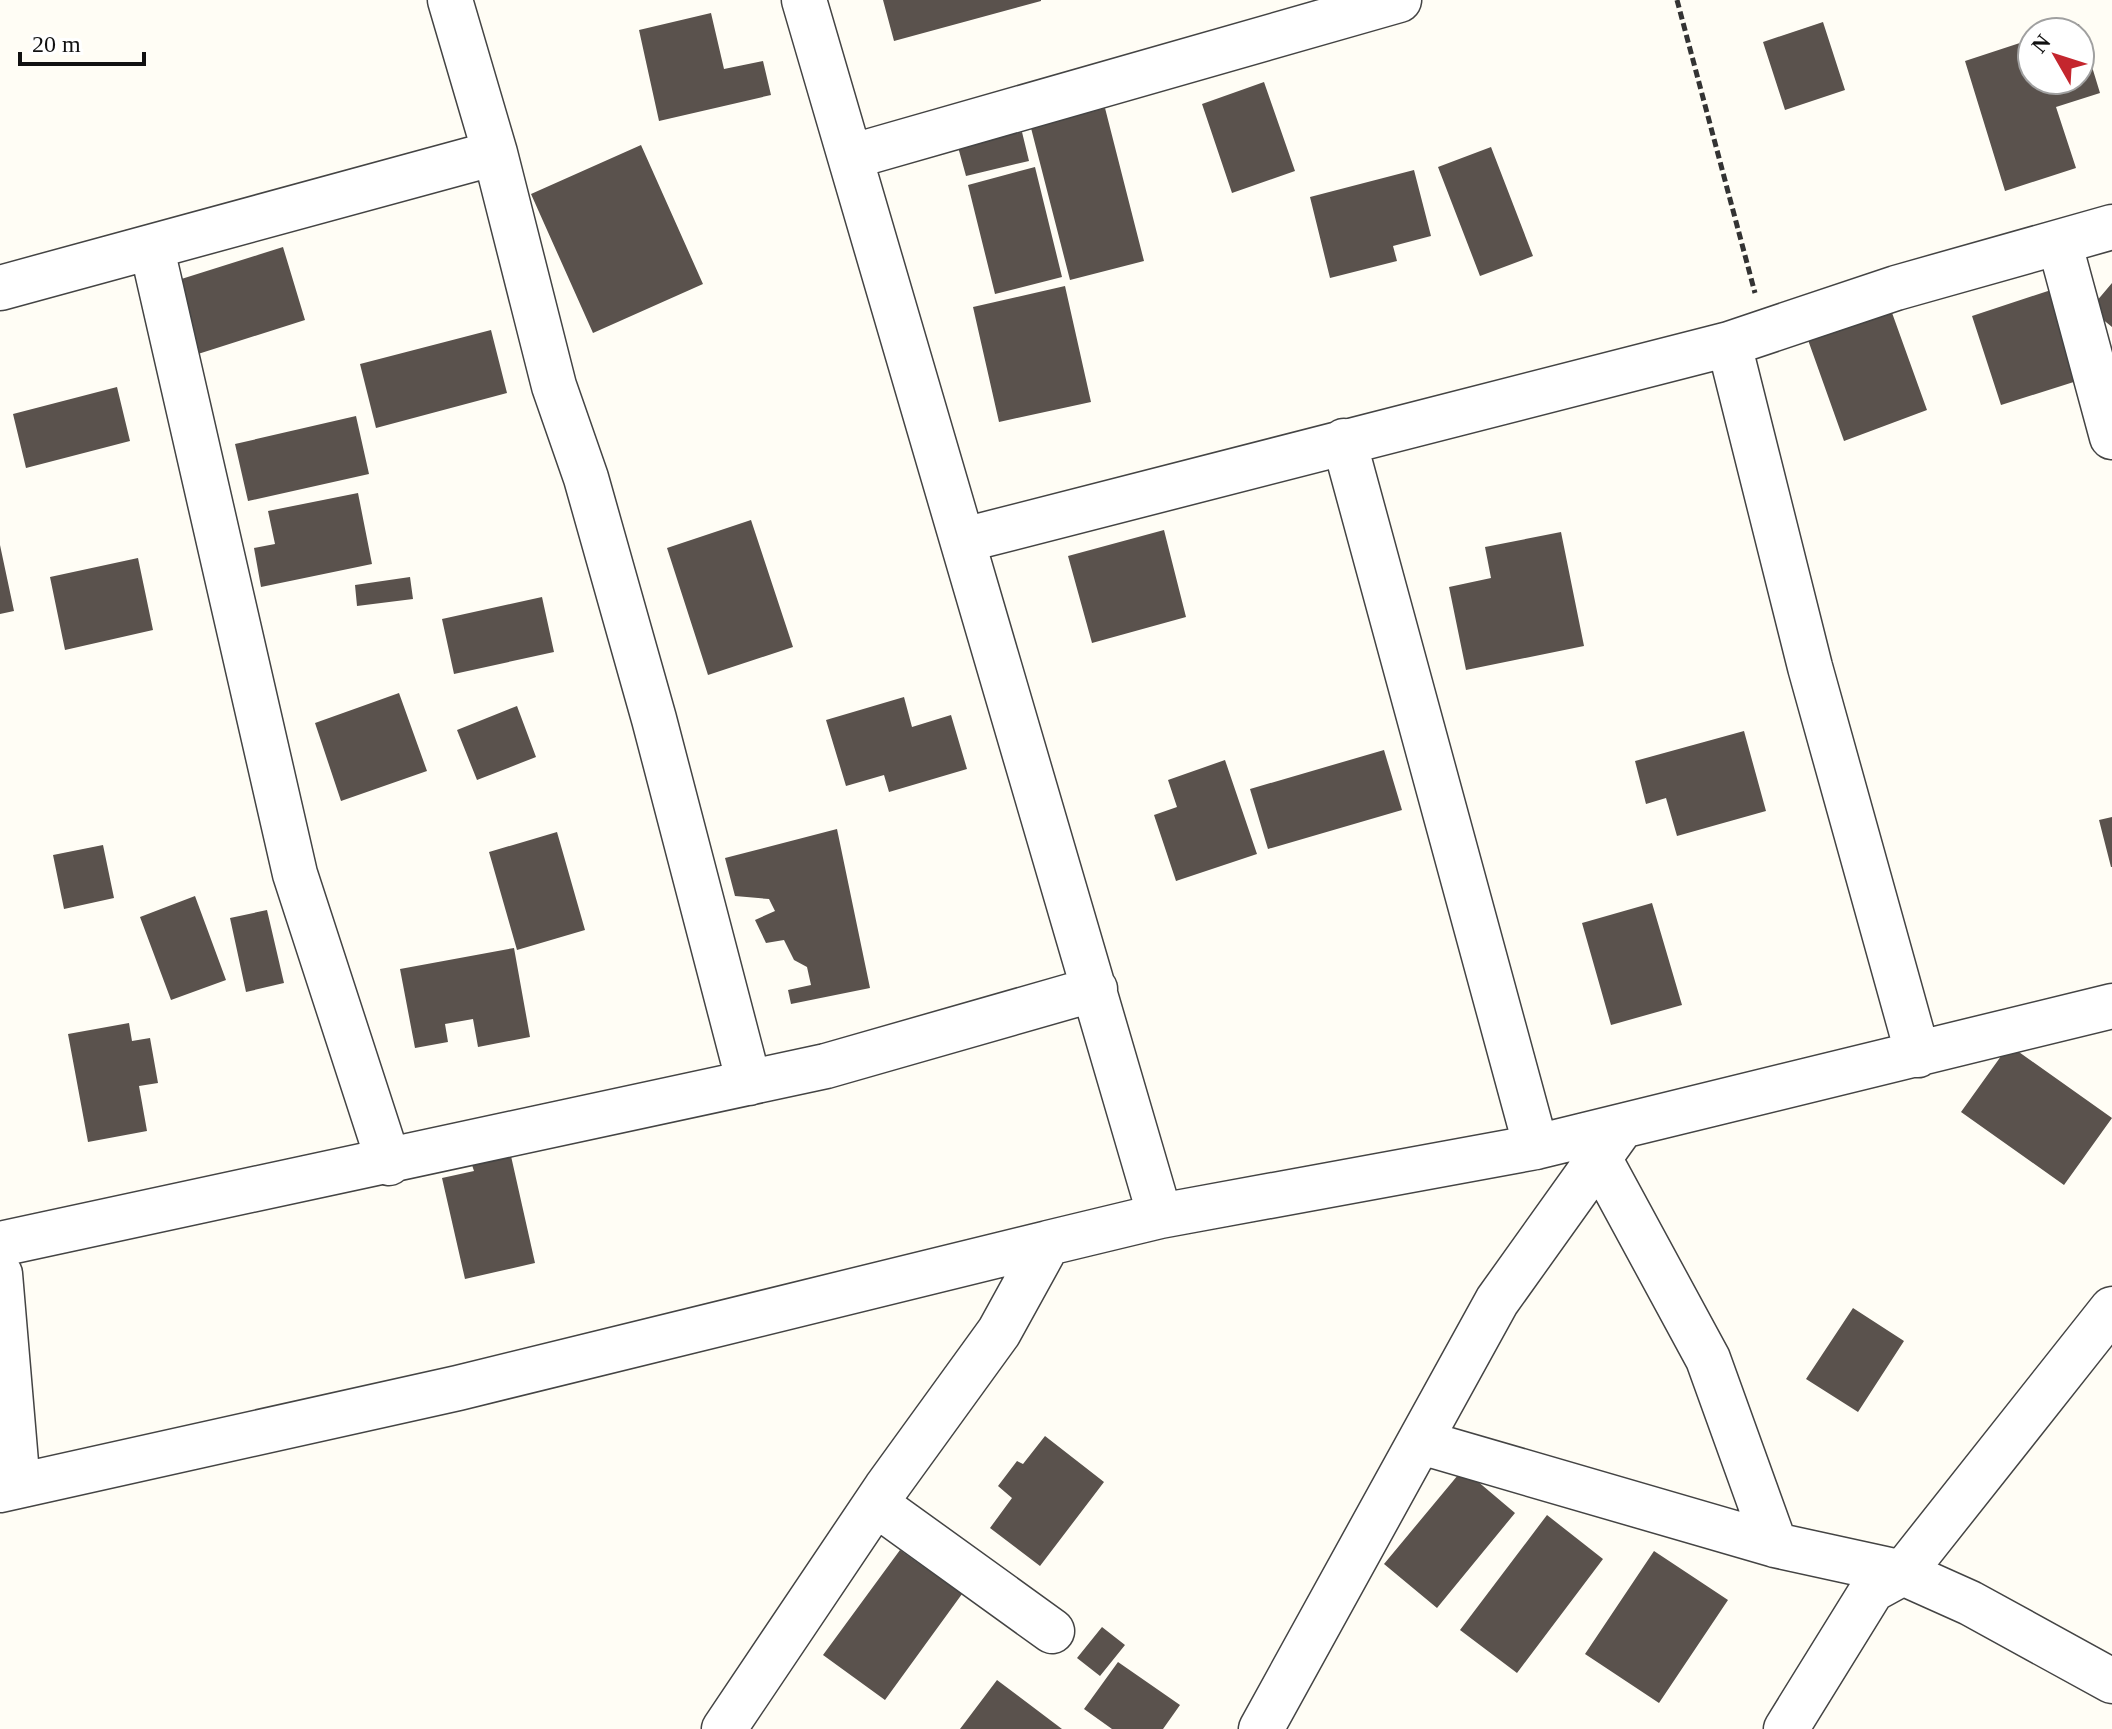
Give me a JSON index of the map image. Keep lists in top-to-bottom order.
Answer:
{
  "scale_bar": "20 m",
  "north": "top left"
}
